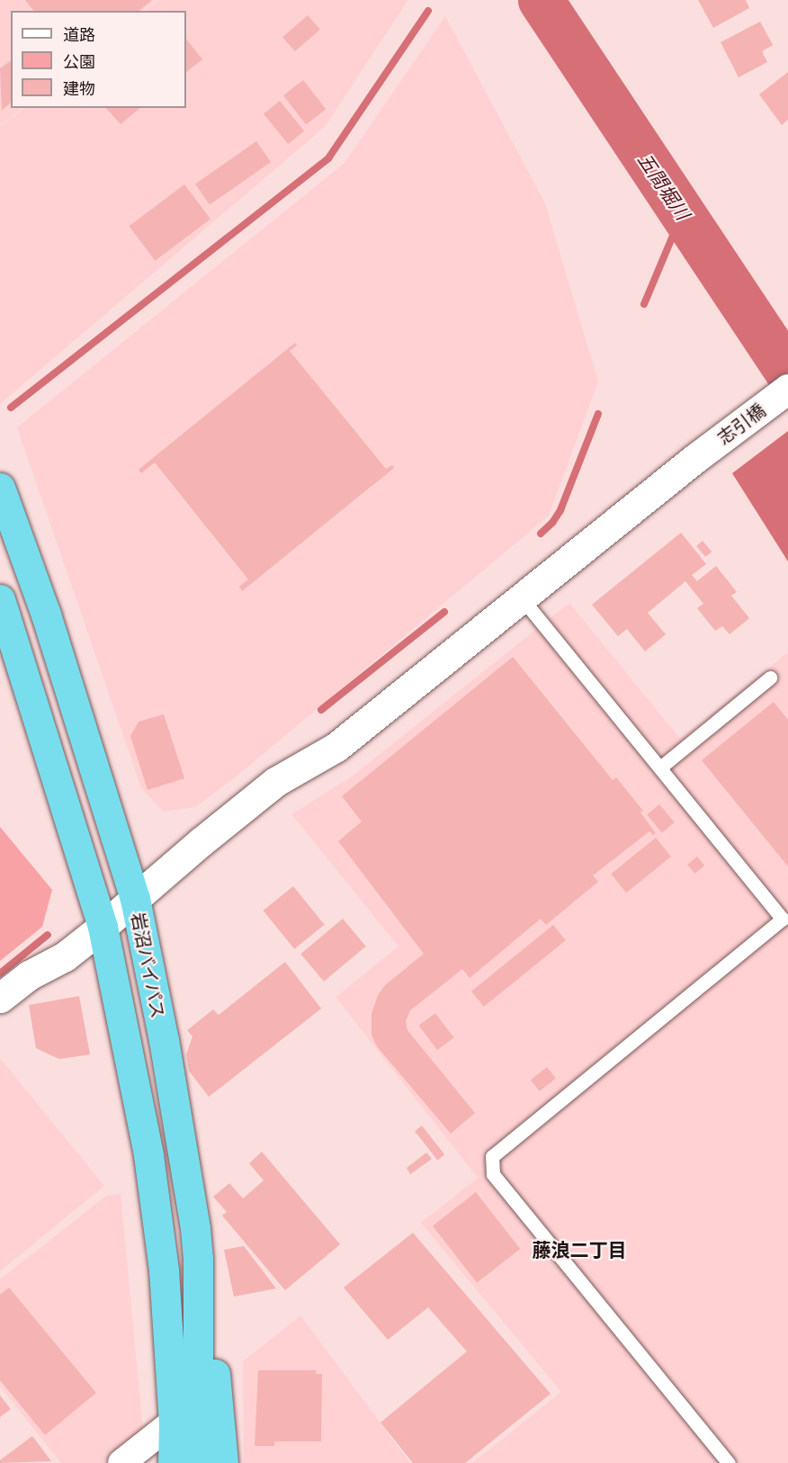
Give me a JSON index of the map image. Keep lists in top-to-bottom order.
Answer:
{
  "streets": {
    "highway": ["岩沼バイパス"],
    "street": ["志引橋"]
  },
  "crossings": [
    ["志引橋", "岩沼バイパス"]
  ],
  "districts": ["藤浪二丁目"],
  "water": ["五間堀川"],
  "legend": ["道路", "公園", "建物"]
}
